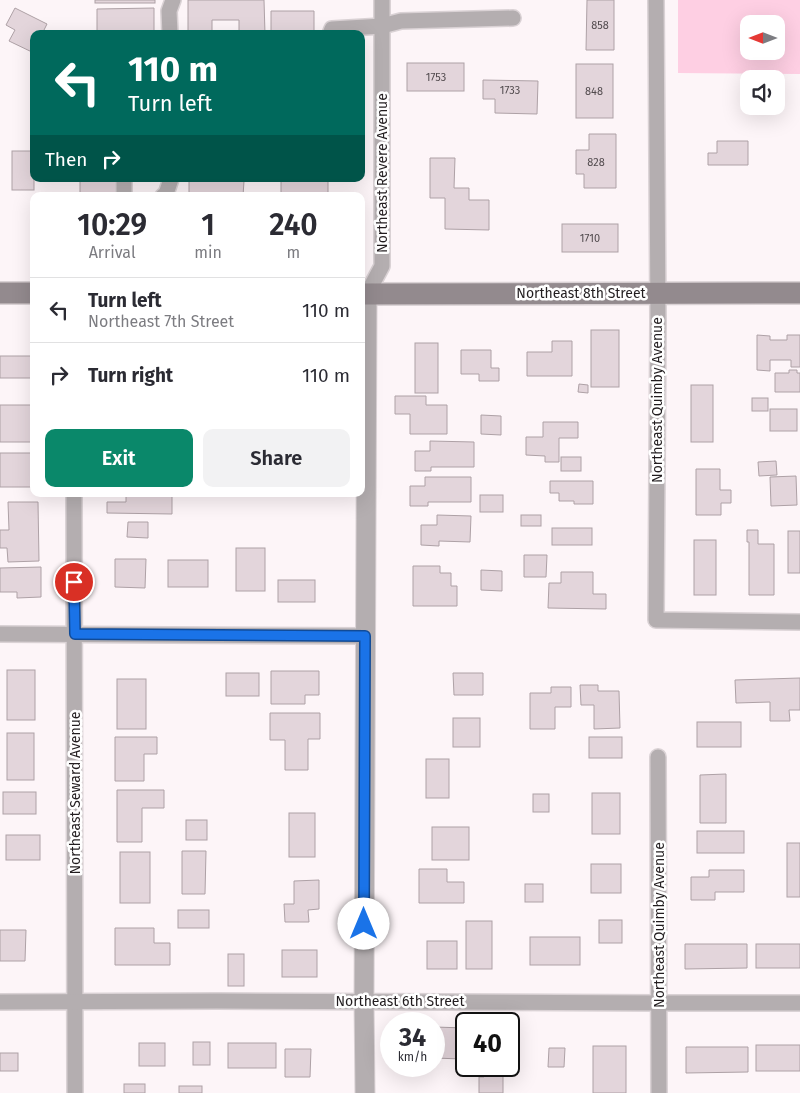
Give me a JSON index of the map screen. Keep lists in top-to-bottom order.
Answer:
{
  "streets": {
    "main road": ["Northeast 8th Street"],
    "street": [
      "Northeast Revere Avenue",
      "Northeast Quimby Avenue",
      "Northeast Seward Avenue",
      "Northeast 6th Street"
    ]
  },
  "crossings": [
    ["Northeast Revere Avenue", "Northeast 6th Street"],
    ["Northeast 8th Street", "Northeast Quimby Avenue"],
    ["Northeast Quimby Avenue", "Northeast 6th Street"],
    ["Northeast Seward Avenue", "Northeast 6th Street"]
  ],
  "house_numbers": [
    "858",
    "1753",
    "1733",
    "848",
    "828",
    "1710"
  ],
  "north": "left",
  "page": {
    "turn": ["110 m", "Turn left"],
    "then": "Then",
    "eta": [
      "10:29",
      "Arrival",
      "1",
      "min",
      "240",
      "m"
    ],
    "list": [
      {
        "name": "Turn left",
        "note": "Northeast 7th Street",
        "value": "110 m"
      },
      {
        "name": "Turn right",
        "value": "110 m"
      }
    ],
    "buttons": ["Exit", "Share"],
    "speed": "34 km/h",
    "limit": "40"
  }
}
